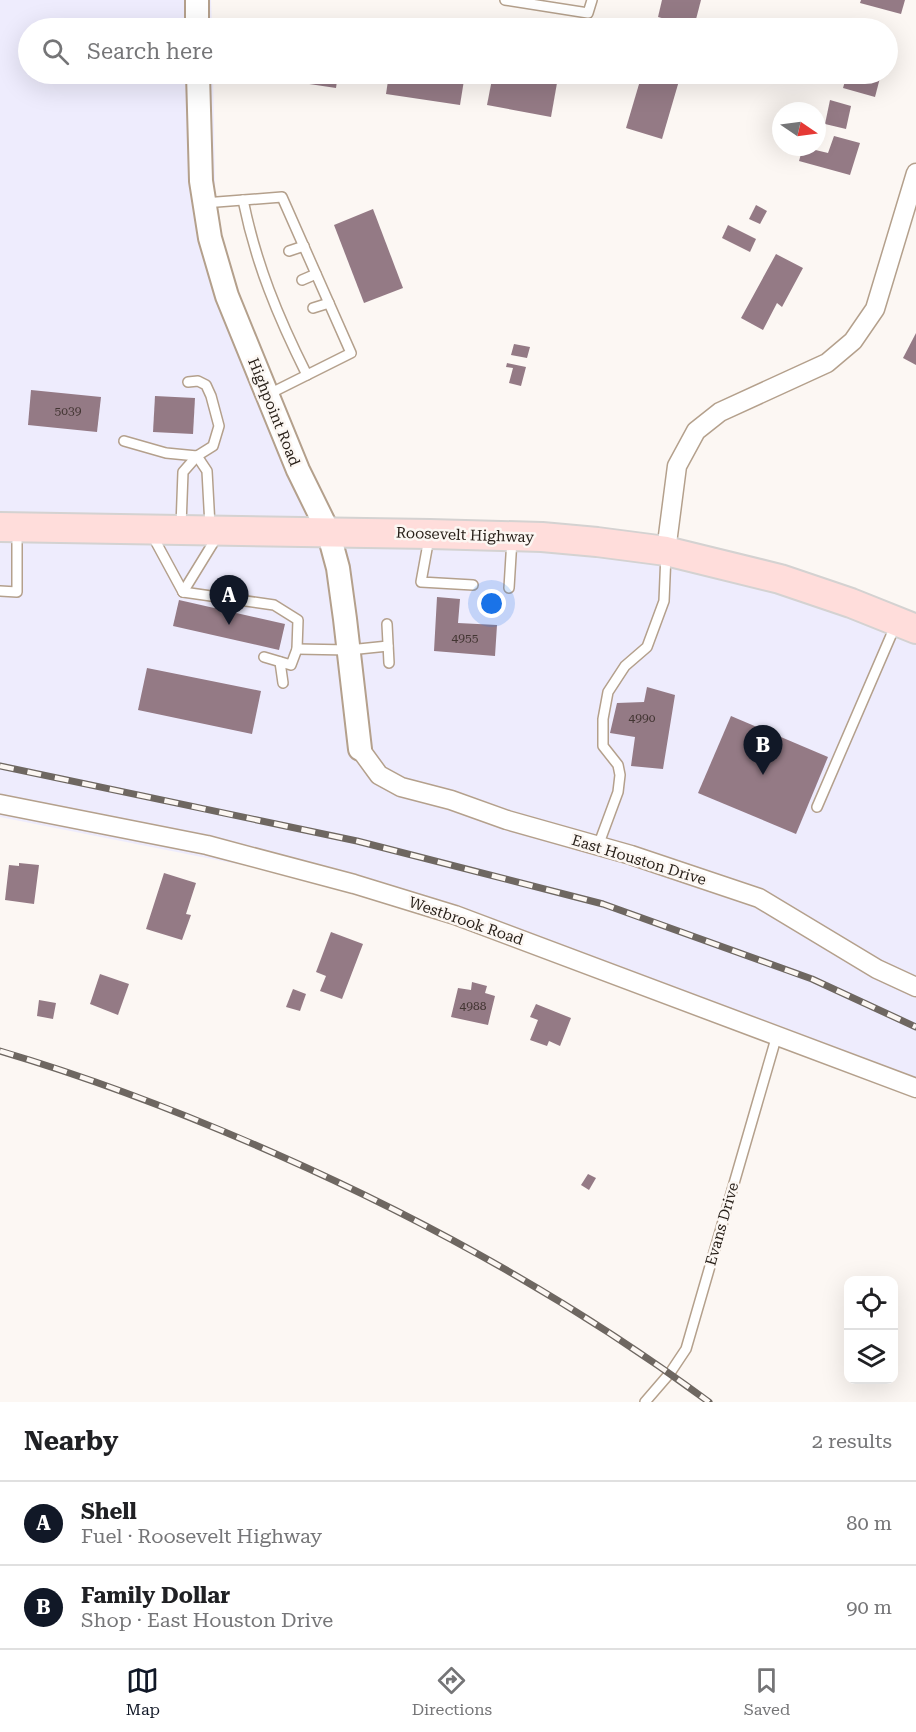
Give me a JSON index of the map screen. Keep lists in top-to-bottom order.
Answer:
{
  "streets": {
    "main road": ["Roosevelt Highway"],
    "street": ["Highpoint Road", "East Houston Drive", "Westbrook Road"],
    "lane": ["Evans Drive"]
  },
  "crossings": [
    ["Highpoint Road", "Roosevelt Highway"],
    ["Highpoint Road", "East Houston Drive"],
    ["Westbrook Road", "Evans Drive"]
  ],
  "house_numbers": [
    "5039",
    "4955",
    "4990",
    "4988"
  ],
  "north": "right",
  "page": {
    "search": "Search here",
    "pins": ["A", "B"],
    "heading": ["Nearby", "2 results"],
    "list": [
      {
        "mark": "A",
        "name": "Shell",
        "note": "Fuel · Roosevelt Highway",
        "value": "80 m"
      },
      {
        "mark": "B",
        "name": "Family Dollar",
        "note": "Shop · East Houston Drive",
        "value": "90 m"
      }
    ],
    "nav": ["Map", "Directions", "Saved"]
  }
}
